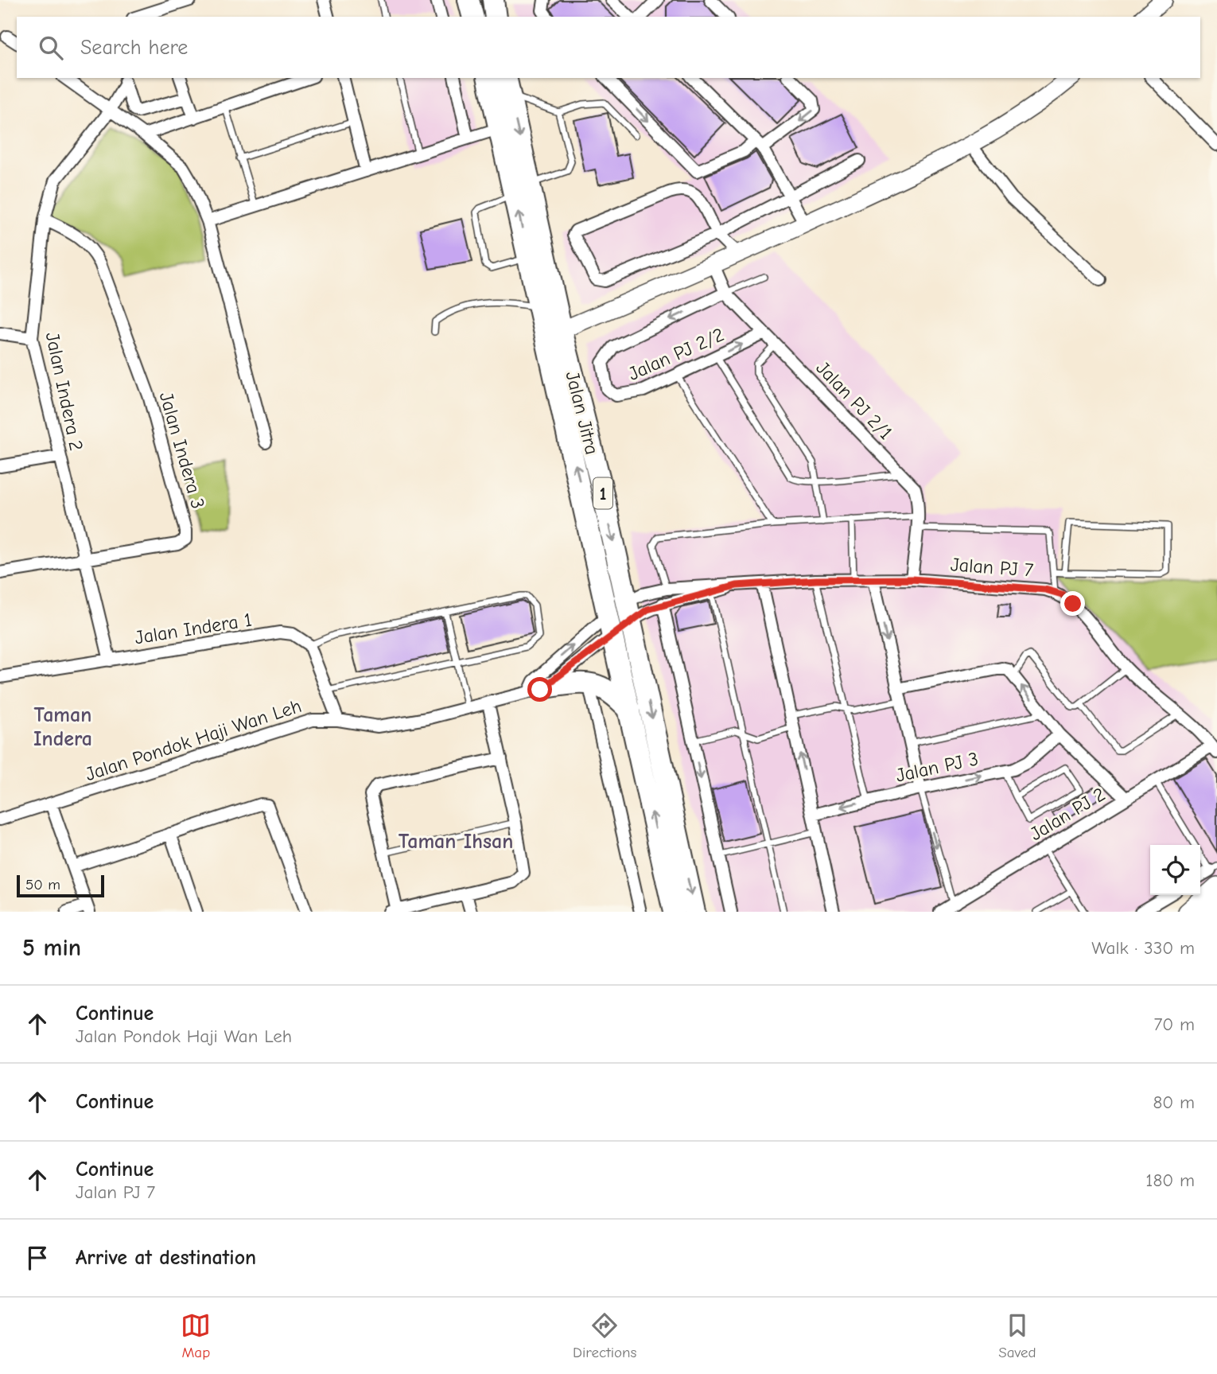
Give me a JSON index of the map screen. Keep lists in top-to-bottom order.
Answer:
{
  "streets": {
    "highway": ["Jalan Jitra", "1"],
    "street": [
      "Jalan PJ 2/2",
      "Jalan Indera 2",
      "Jalan PJ 2/1",
      "Jalan Indera 3",
      "Jalan PJ 7",
      "Jalan Indera 1",
      "Jalan Pondok Haji Wan Leh",
      "Jalan PJ 3",
      "Jalan PJ 2"
    ]
  },
  "crossings": [
    ["Jalan PJ 2/2", "Jalan PJ 2/1"],
    ["Jalan Indera 2", "Jalan Indera 3"],
    ["Jalan Indera 2", "Jalan Indera 1"],
    ["Jalan PJ 2/1", "Jalan PJ 7"],
    ["Jalan Jitra", "Jalan Pondok Haji Wan Leh"],
    ["Jalan PJ 7", "Jalan PJ 2"]
  ],
  "districts": ["Taman Indera", "Taman Ihsan"],
  "scale_bar": "50 m",
  "page": {
    "search": "Search here",
    "scale": "50 m",
    "heading": ["5 min", "Walk · 330 m"],
    "list": [
      ["Continue", "Jalan Pondok Haji Wan Leh", "70 m"],
      ["Continue", "80 m"],
      ["Continue", "Jalan PJ 7", "180 m"],
      "Arrive at destination"
    ],
    "nav": ["Map", "Directions", "Saved"]
  }
}
